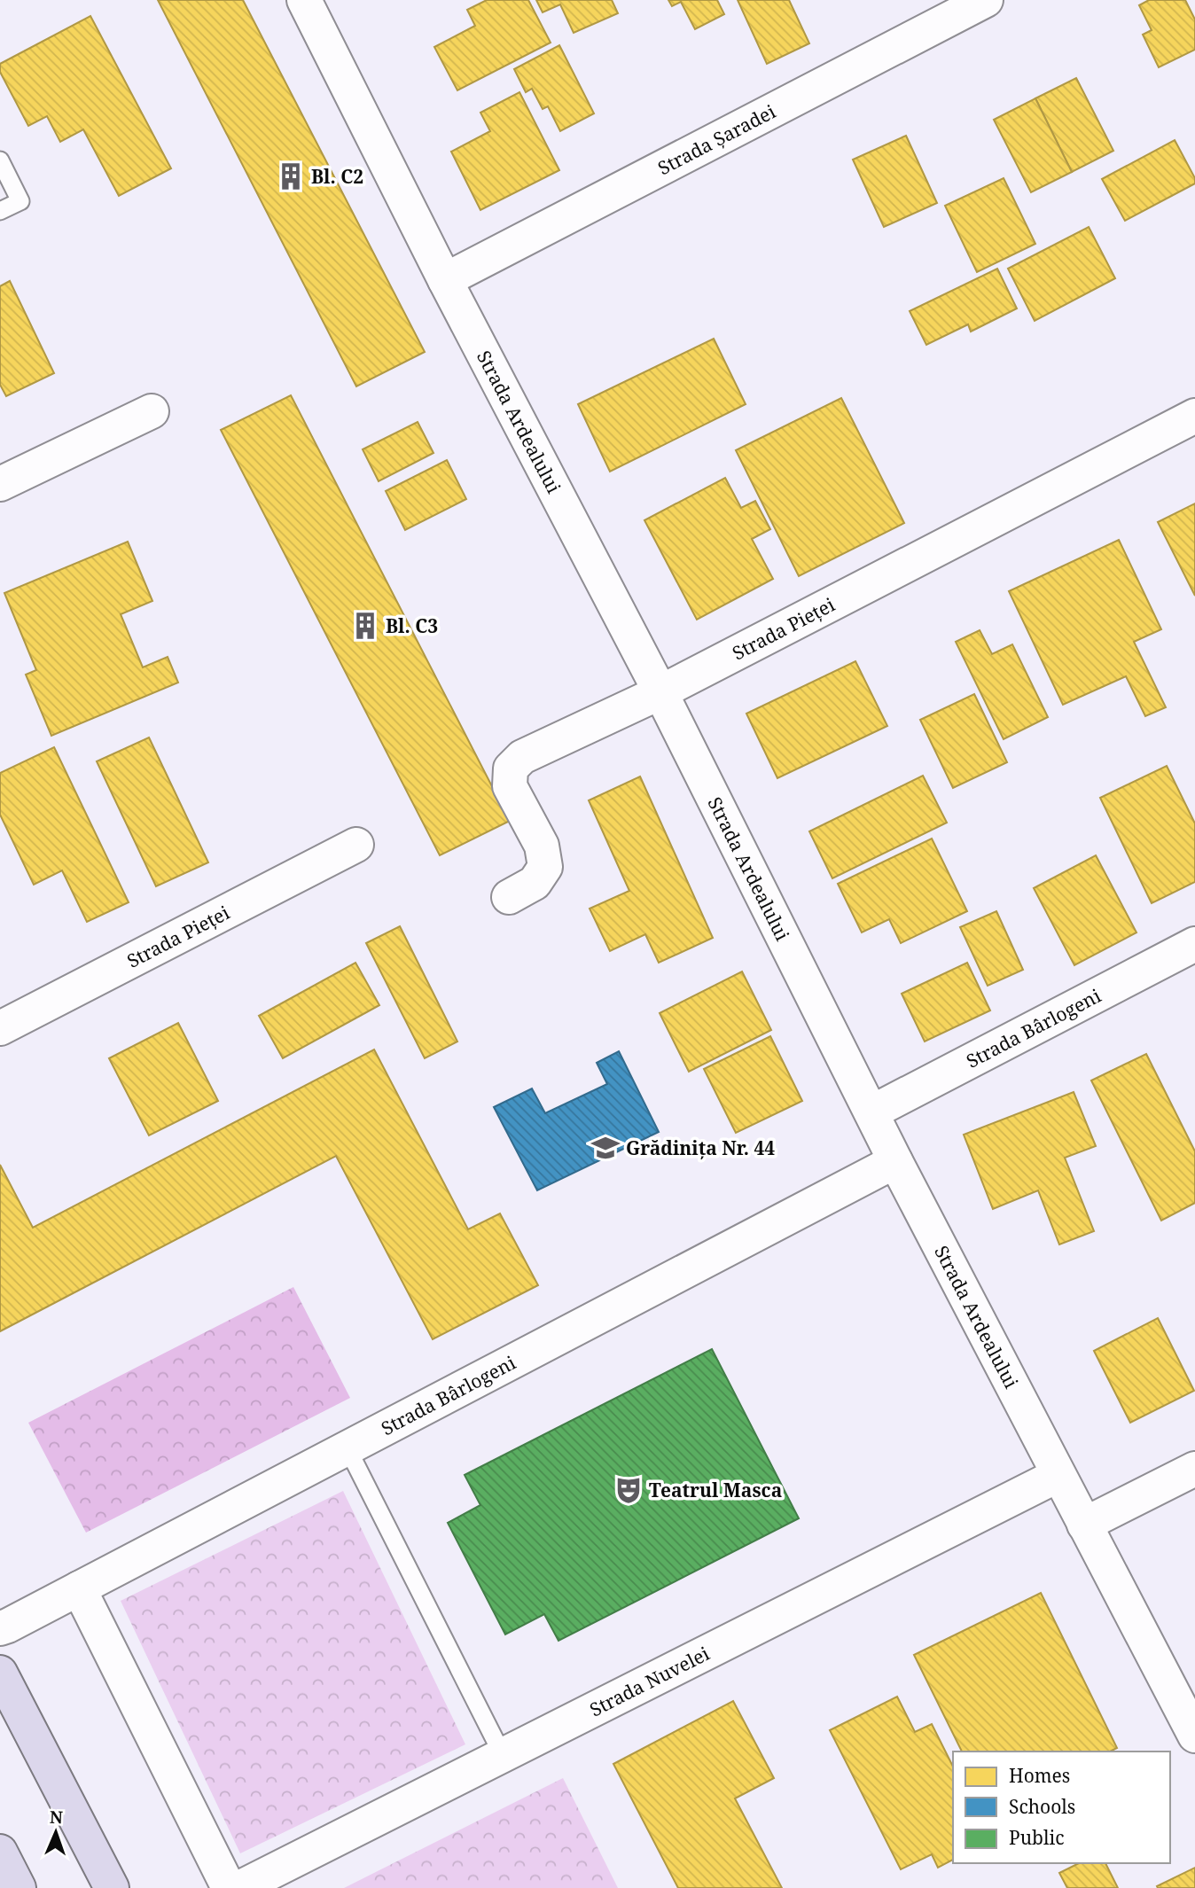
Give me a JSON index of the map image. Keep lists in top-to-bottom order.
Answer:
{
  "streets": {
    "street": [
      "Strada Șaradei",
      "Strada Ardealului",
      "Strada Pieței",
      "Strada Bârlogeni",
      "Strada Nuvelei"
    ]
  },
  "crossings": [
    ["Strada Șaradei", "Strada Ardealului"],
    ["Strada Ardealului", "Strada Pieței"],
    ["Strada Ardealului", "Strada Bârlogeni"],
    ["Strada Ardealului", "Strada Nuvelei"]
  ],
  "places": {
    "building": ["Bl. C2", "Bl. C3"],
    "school or university": ["Grădinița Nr. 44"],
    "theatre": ["Teatrul Masca"]
  },
  "legend": ["Homes", "Schools", "Public"],
  "north": "top"
}
